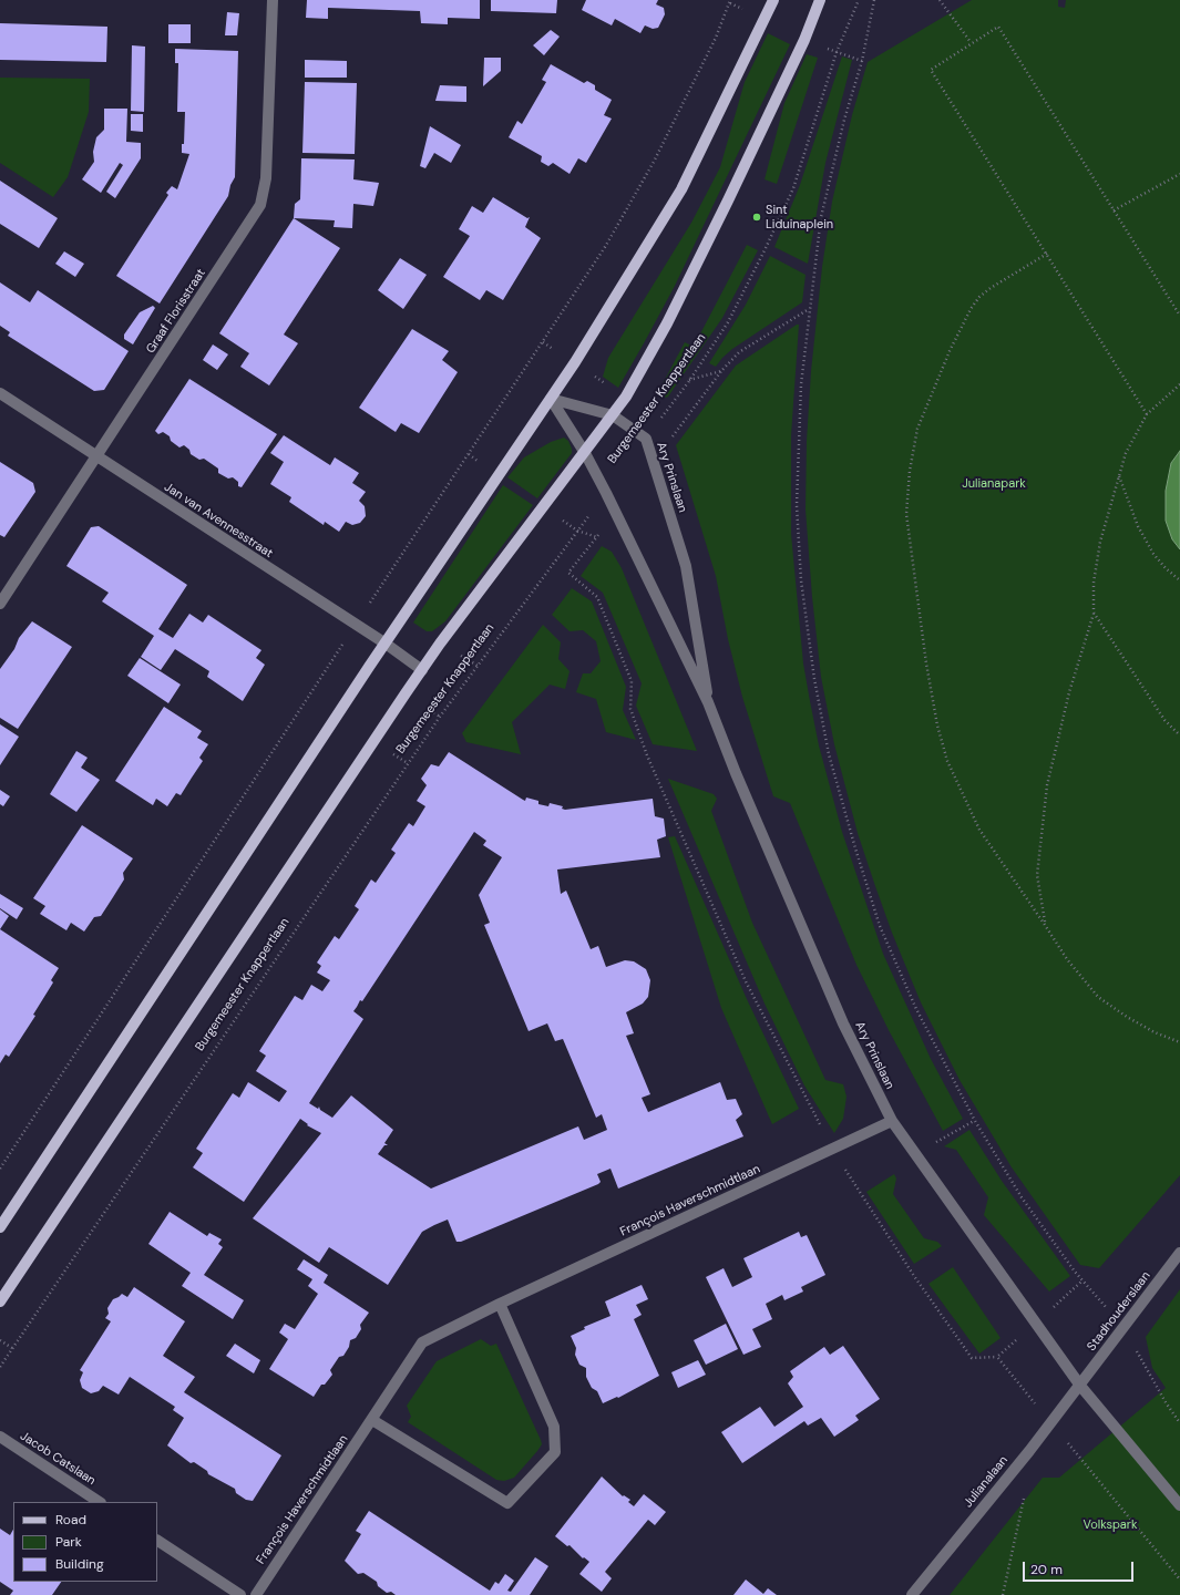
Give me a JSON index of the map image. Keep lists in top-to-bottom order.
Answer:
{
  "streets": {
    "street": [
      "Graaf Florisstraat",
      "Ary Prinslaan",
      "Jan van Avennesstraat",
      "François Haverschmidtlaan",
      "Stadhouderslaan",
      "Jacob Catslaan",
      "Julianalaan"
    ],
    "path": ["Burgemeester Knappertlaan"]
  },
  "crossings": [
    ["Graaf Florisstraat", "Jan van Avennesstraat"],
    ["Burgemeester Knappertlaan", "Ary Prinslaan"],
    ["Ary Prinslaan", "François Haverschmidtlaan"],
    ["Ary Prinslaan", "Stadhouderslaan"],
    ["Ary Prinslaan", "Julianalaan"],
    ["Stadhouderslaan", "Julianalaan"]
  ],
  "parks": ["Julianapark", "Volkspark"],
  "places": ["Sint Liduinaplein"],
  "legend": ["Road", "Park", "Building"],
  "scale_bar": "20 m"
}
